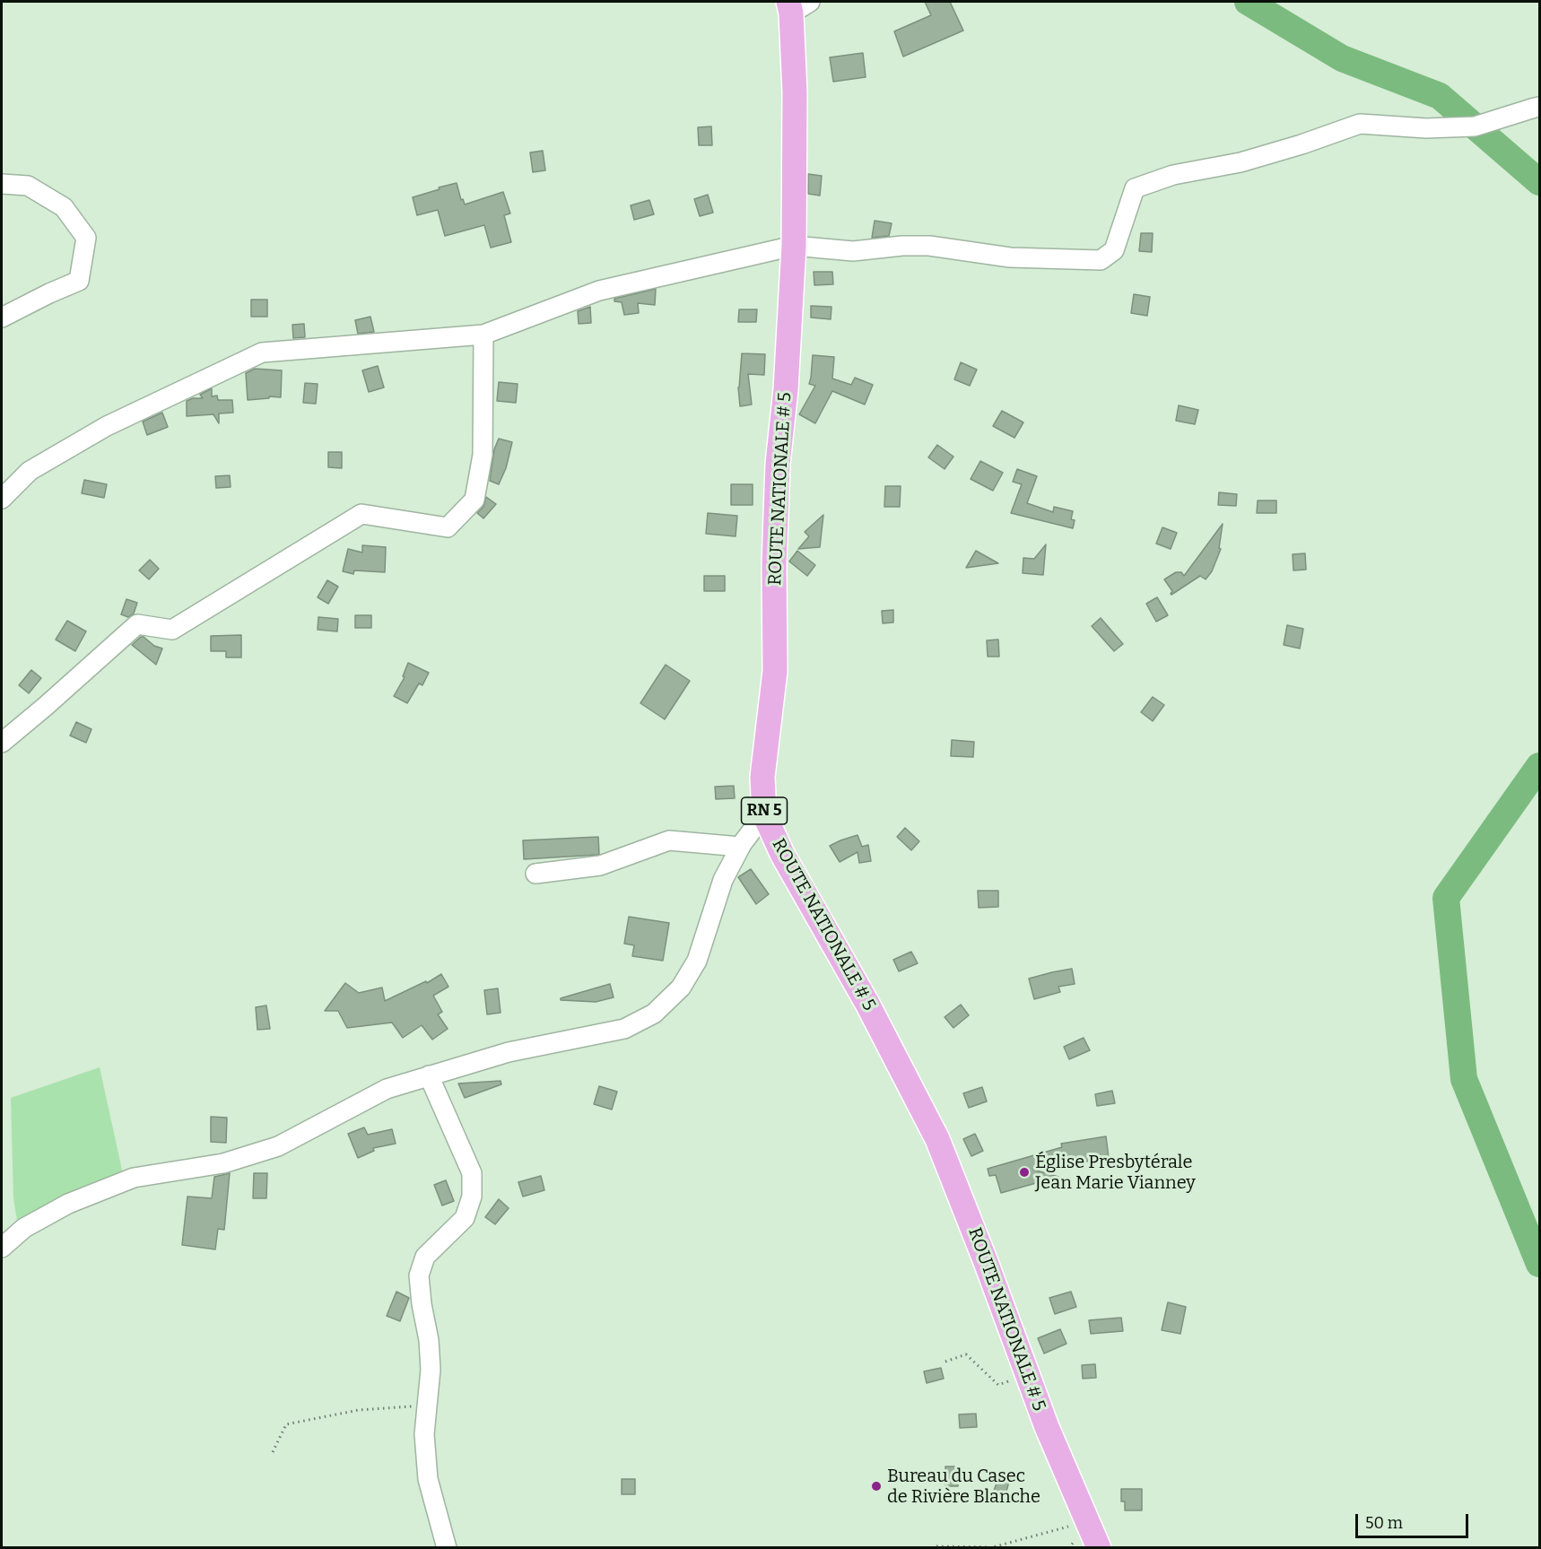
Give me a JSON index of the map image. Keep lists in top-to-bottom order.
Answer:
{
  "streets": {
    "main road": ["ROUTE NATIONALE # 5", "RN 5"]
  },
  "places": ["Église Presbytérale Jean Marie Vianney", "Bureau du Casec de Rivière Blanche"],
  "scale_bar": "50 m"
}
